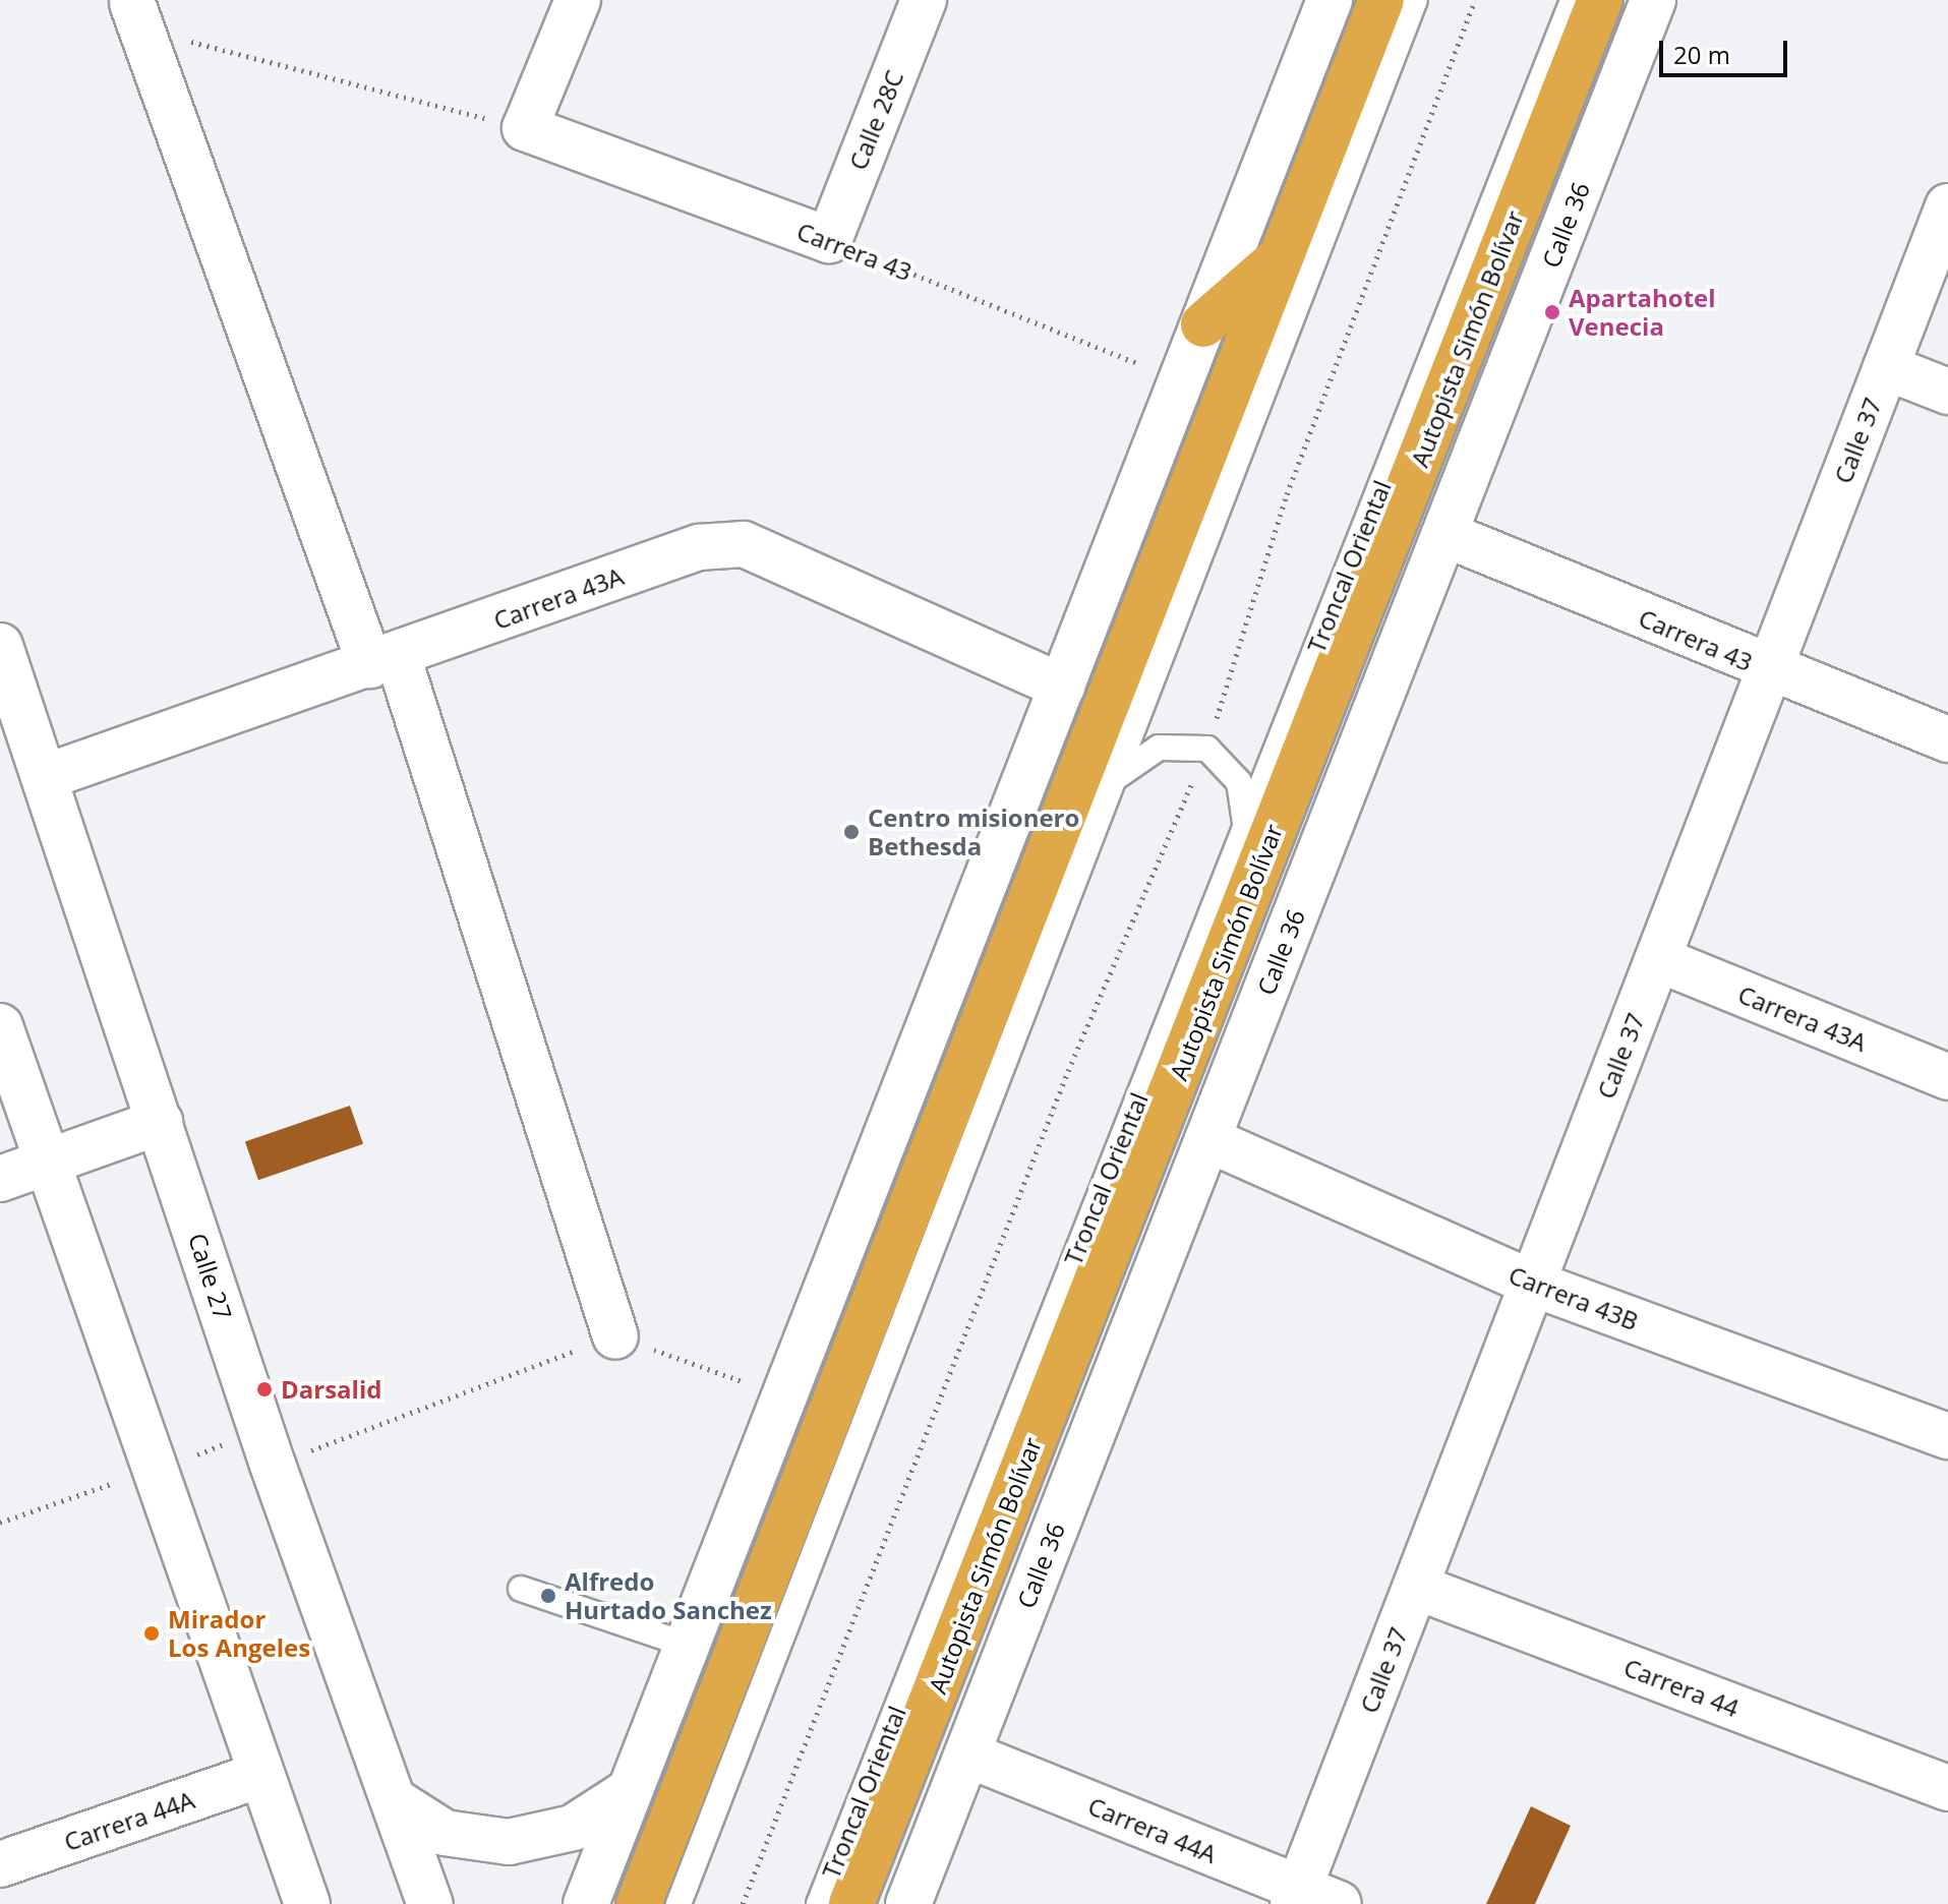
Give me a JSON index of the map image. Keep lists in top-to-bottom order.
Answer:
{
  "streets": {
    "highway": ["Autopista Simón Bolívar"],
    "street": [
      "Calle 28C",
      "Calle 36",
      "Carrera 43",
      "Calle 37",
      "Carrera 43A",
      "Calle 27",
      "Carrera 43B",
      "Carrera 44",
      "Carrera 44A"
    ],
    "lane": ["Troncal Oriental"]
  },
  "crossings": [
    ["Calle 28C", "Carrera 43"],
    ["Calle 36", "Carrera 43"],
    ["Calle 36", "Carrera 43B"],
    ["Calle 36", "Carrera 44A"],
    ["Carrera 43", "Calle 37"],
    ["Calle 37", "Carrera 43A"],
    ["Calle 37", "Carrera 43B"],
    ["Calle 37", "Carrera 44"],
    ["Calle 37", "Carrera 44A"],
    ["Carrera 43A", "Calle 27"]
  ],
  "places": [
    "Apartahotel Venecia",
    "Centro misionero Bethesda",
    "Darsalid",
    "Alfredo Hurtado Sanchez",
    "Mirador Los Angeles"
  ],
  "scale_bar": "20 m"
}
